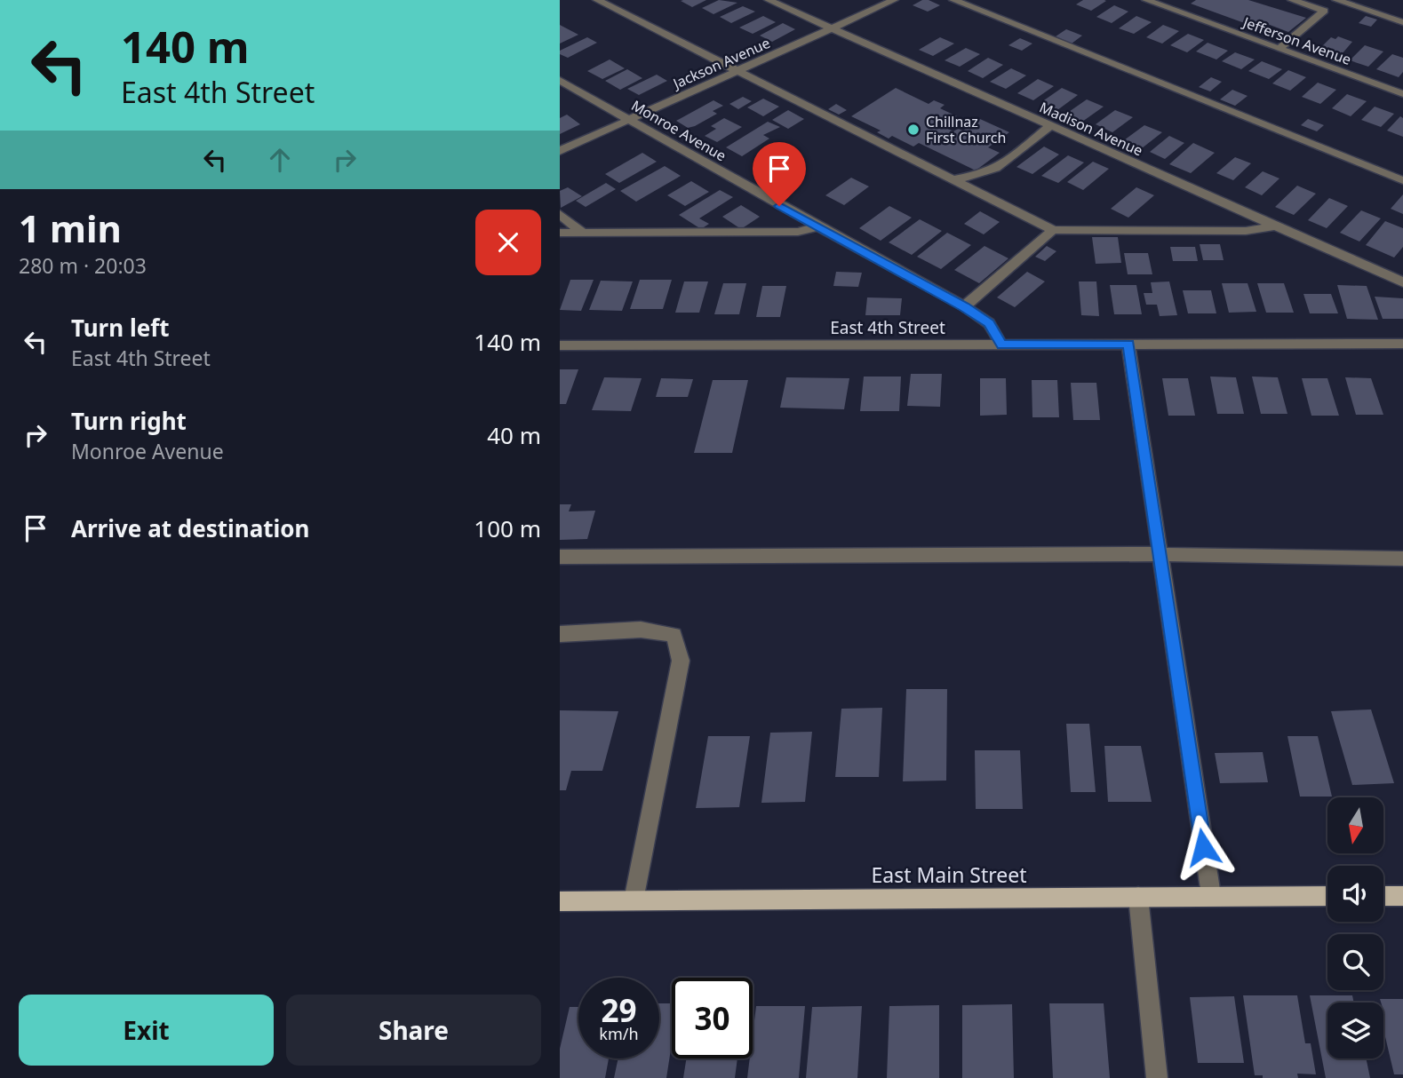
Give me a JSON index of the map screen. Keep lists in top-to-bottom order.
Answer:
{
  "streets": {
    "main road": ["East Main Street"],
    "street": [
      "Jefferson Avenue",
      "Jackson Avenue",
      "Madison Avenue",
      "Monroe Avenue",
      "East 4th Street"
    ]
  },
  "crossings": [
    ["Jackson Avenue", "Madison Avenue"],
    ["Jackson Avenue", "Monroe Avenue"],
    ["Monroe Avenue", "East 4th Street"]
  ],
  "places": ["Chillnaz First Church"],
  "north": "bottom",
  "page": {
    "turn": ["140 m", "East 4th Street"],
    "heading": ["1 min", "280 m · 20:03"],
    "list": [
      {
        "name": "Turn left",
        "note": "East 4th Street",
        "value": "140 m"
      },
      {
        "name": "Turn right",
        "note": "Monroe Avenue",
        "value": "40 m"
      },
      {
        "name": "Arrive at destination",
        "value": "100 m"
      }
    ],
    "speed": "29 km/h",
    "limit": "30",
    "buttons": ["Exit", "Share"]
  }
}
